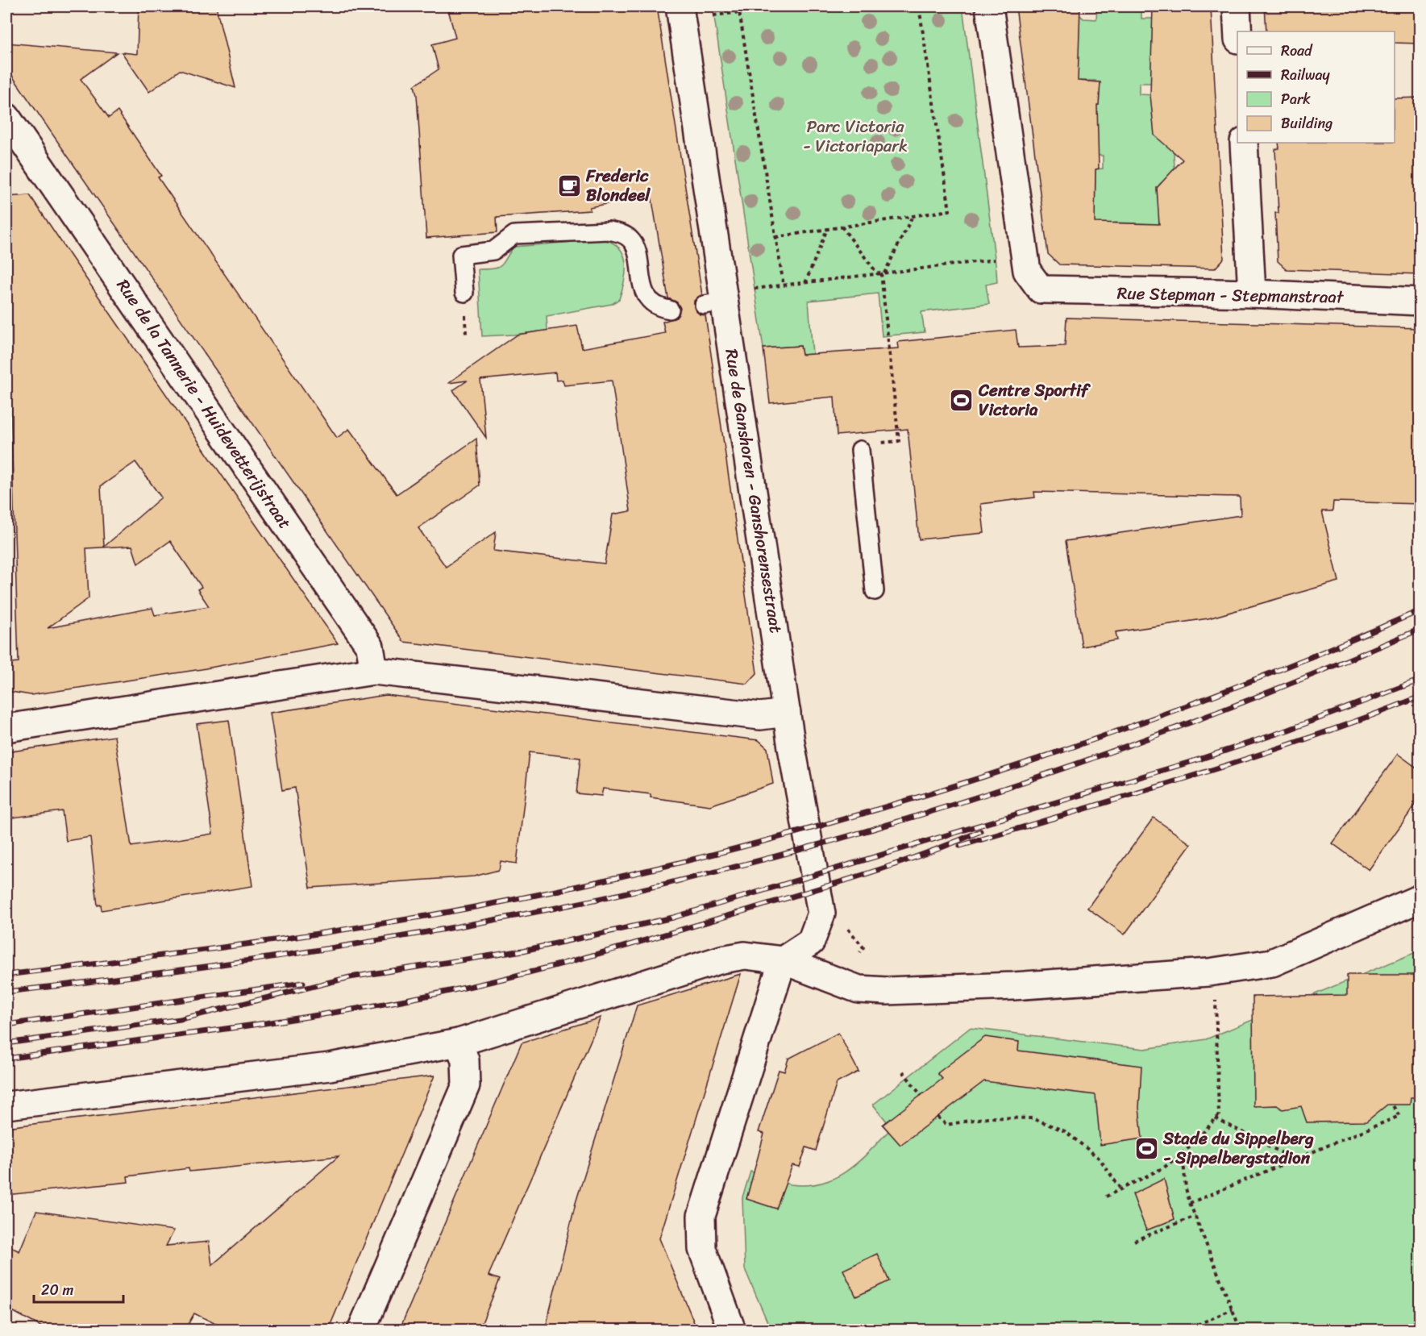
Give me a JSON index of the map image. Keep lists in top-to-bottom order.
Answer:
{
  "streets": {
    "street": ["Rue Stepman - Stepmanstraat", "Rue de la Tannerie - Huidevetterijstraat", "Rue de Ganshoren - Ganshorensestraat"]
  },
  "parks": ["Parc Victoria - Victoriapark"],
  "places": {
    "cafe": ["Frederic Blondeel"],
    "sports": ["Centre Sportif Victoria", "Stade du Sippelberg - Sippelbergstadion"]
  },
  "legend": [
    "Road",
    "Railway",
    "Park",
    "Building"
  ],
  "scale_bar": "20 m"
}
